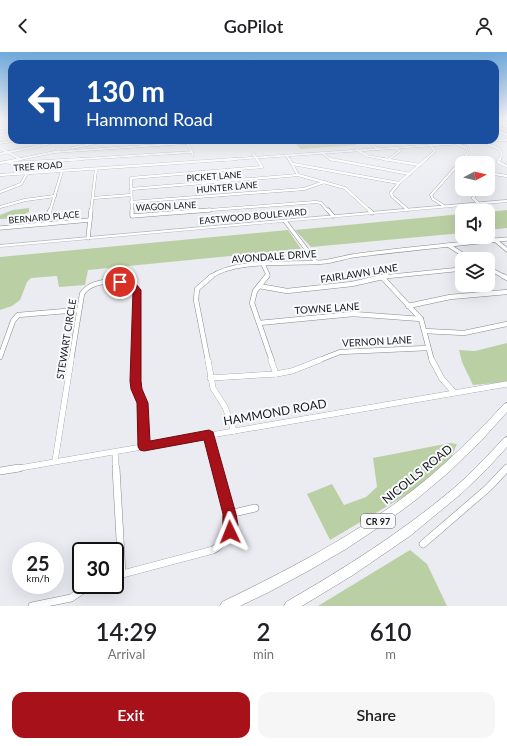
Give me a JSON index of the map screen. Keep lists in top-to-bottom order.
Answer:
{
  "streets": {
    "highway": ["NICOLLS ROAD", "CR 97"],
    "street": [
      "TREE ROAD",
      "PICKET LANE",
      "HUNTER LANE",
      "WAGON LANE",
      "EASTWOOD BOULEVARD",
      "BERNARD PLACE",
      "AVONDALE DRIVE",
      "FAIRLAWN LANE",
      "TOWNE LANE",
      "STEWART CIRCLE",
      "VERNON LANE",
      "HAMMOND ROAD"
    ]
  },
  "crossings": [
    ["TREE ROAD", "WAGON LANE"],
    ["PICKET LANE", "HUNTER LANE"],
    ["PICKET LANE", "WAGON LANE"],
    ["PICKET LANE", "EASTWOOD BOULEVARD"],
    ["HUNTER LANE", "WAGON LANE"],
    ["WAGON LANE", "EASTWOOD BOULEVARD"],
    ["AVONDALE DRIVE", "VERNON LANE"],
    ["AVONDALE DRIVE", "HAMMOND ROAD"],
    ["STEWART CIRCLE", "HAMMOND ROAD"]
  ],
  "north": "right",
  "page": {
    "header": "GoPilot",
    "turn": ["130 m", "Hammond Road"],
    "speed": "25 km/h",
    "limit": "30",
    "eta": [
      "14:29",
      "Arrival",
      "2",
      "min",
      "610",
      "m"
    ],
    "buttons": ["Exit", "Share"]
  }
}
